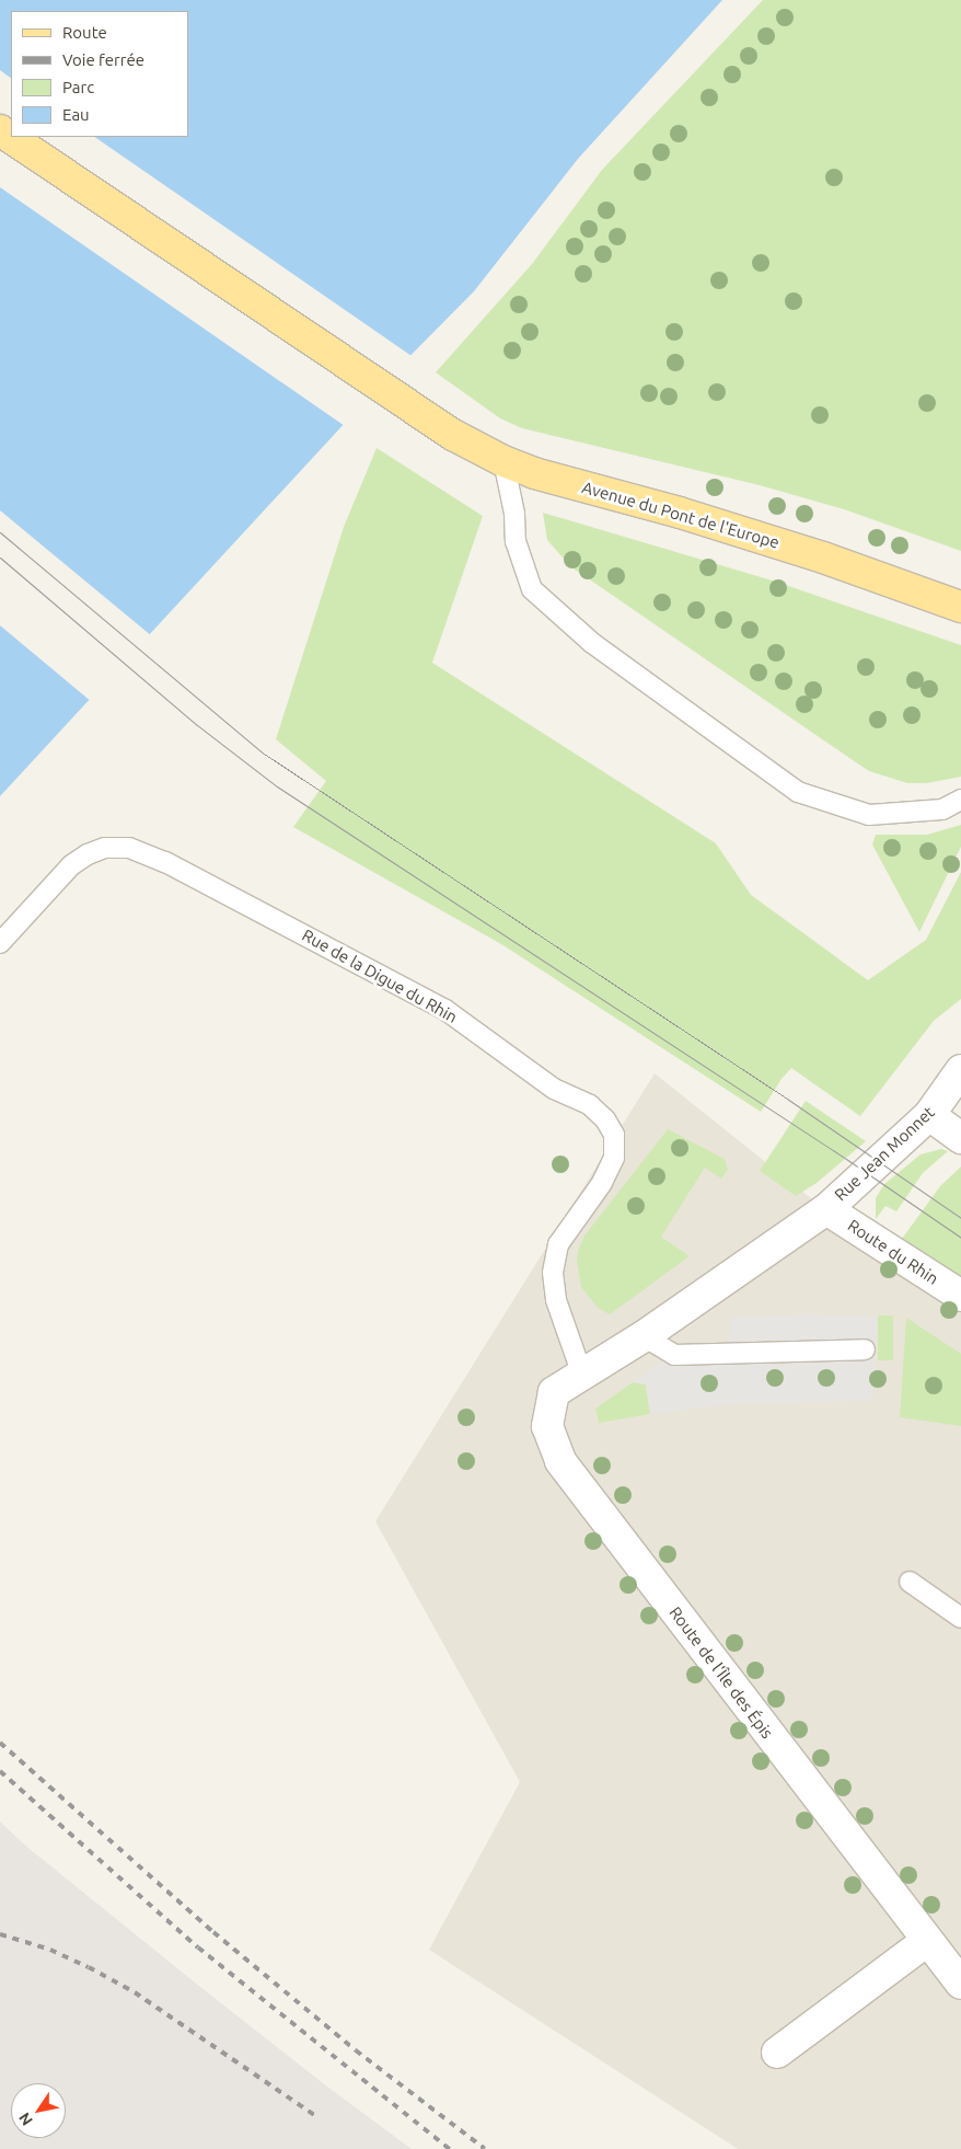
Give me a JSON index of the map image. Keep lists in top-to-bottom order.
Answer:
{
  "streets": {
    "main road": ["Avenue du Pont de l'Europe"],
    "street": ["Rue Jean Monnet", "Route du Rhin", "Route de l'Île des Épis"],
    "lane": ["Rue de la Digue du Rhin"]
  },
  "crossings": [
    ["Rue de la Digue du Rhin", "Rue Jean Monnet"],
    ["Rue Jean Monnet", "Route du Rhin"],
    ["Rue Jean Monnet", "Route de l'Île des Épis"]
  ],
  "legend": [
    "Route",
    "Voie ferrée",
    "Parc",
    "Eau"
  ],
  "north": "bottom left"
}
